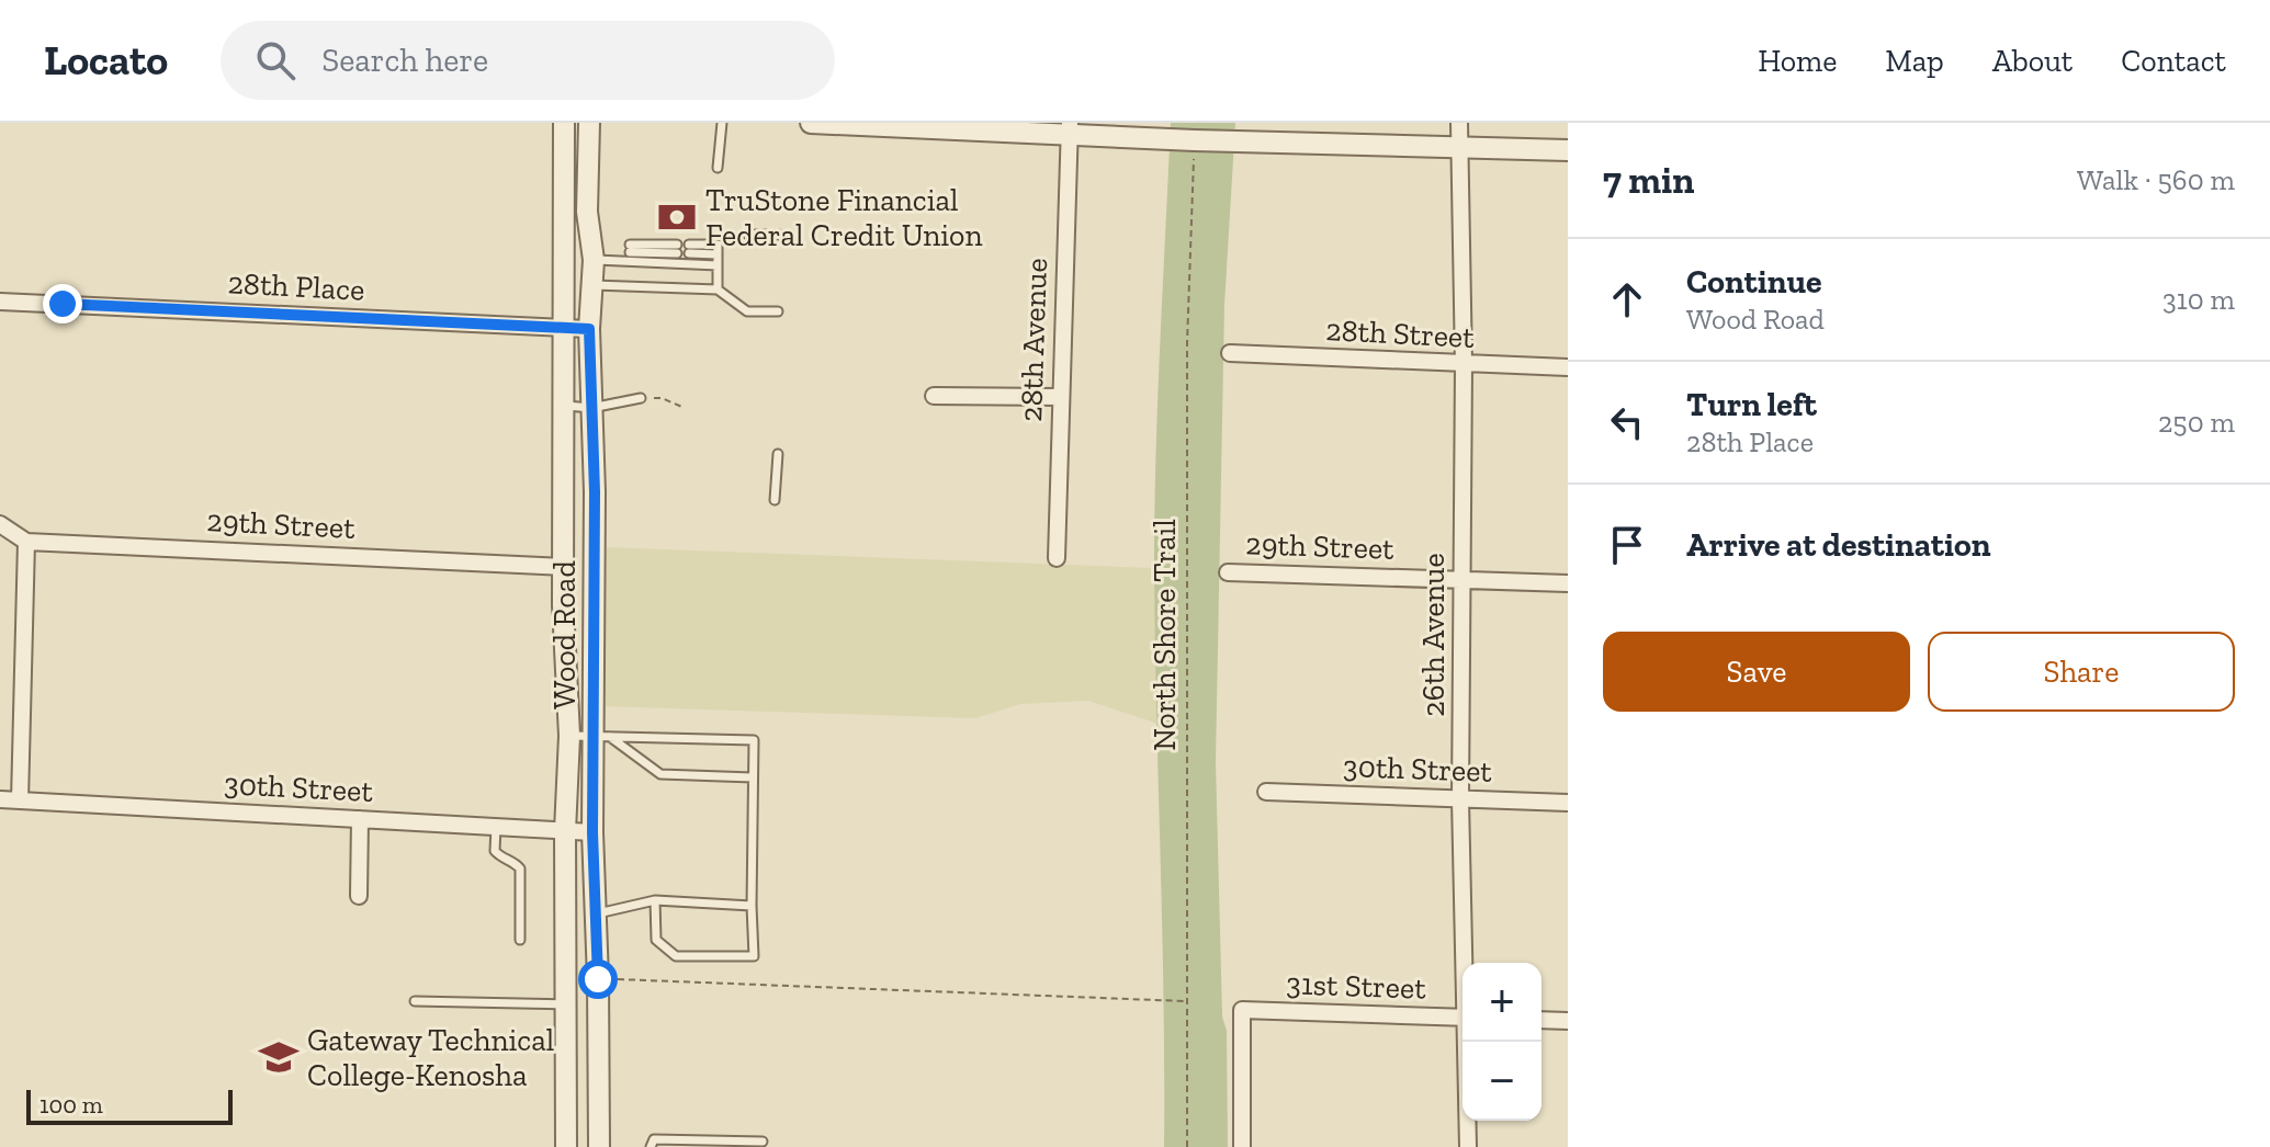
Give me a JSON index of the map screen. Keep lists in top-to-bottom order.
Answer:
{
  "streets": {
    "street": [
      "28th Place",
      "28th Street",
      "28th Avenue",
      "29th Street",
      "Wood Road",
      "26th Avenue",
      "30th Street",
      "31st Street"
    ],
    "path": ["North Shore Trail"]
  },
  "crossings": [
    ["28th Place", "Wood Road"],
    ["28th Street", "26th Avenue"],
    ["29th Street", "Wood Road"],
    ["29th Street", "26th Avenue"],
    ["Wood Road", "30th Street"],
    ["26th Avenue", "30th Street"]
  ],
  "places": {
    "bank": ["TruStone Financial Federal Credit Union"],
    "school or university": ["Gateway Technical College-Kenosha"]
  },
  "scale_bar": "100 m",
  "page": {
    "header": "Locato",
    "search": "Search here",
    "nav": [
      "Home",
      "Map",
      "About",
      "Contact"
    ],
    "heading": ["7 min", "Walk · 560 m"],
    "list": [
      ["Continue", "Wood Road", "310 m"],
      ["Turn left", "28th Place", "250 m"],
      "Arrive at destination"
    ],
    "buttons": ["Save", "Share"],
    "map_buttons": ["+", "−"],
    "scale": "100 m"
  }
}
